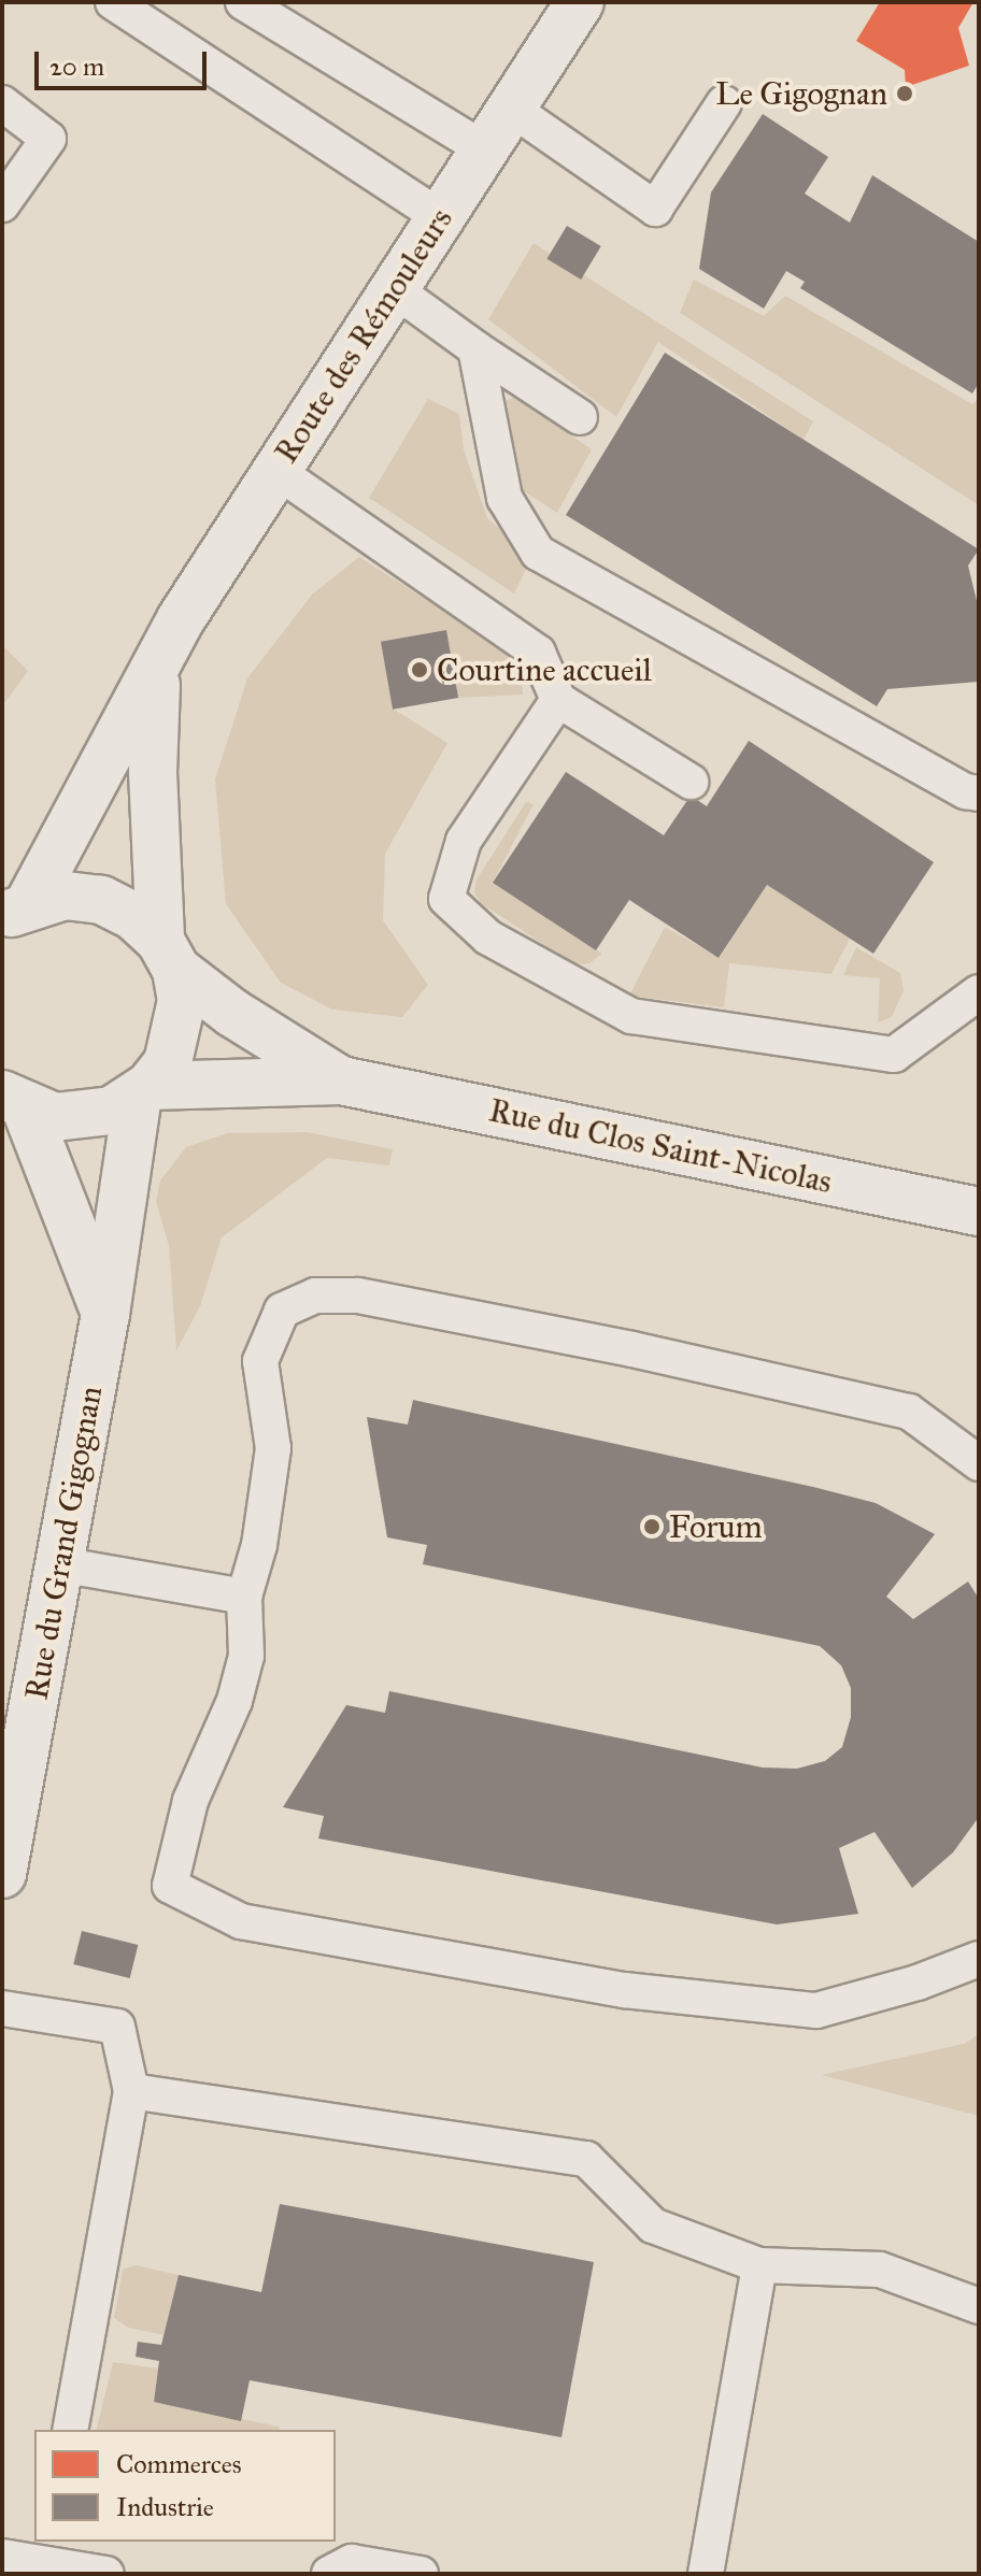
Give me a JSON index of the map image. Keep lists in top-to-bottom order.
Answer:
{
  "streets": {
    "street": ["Route des Rémouleurs", "Rue du Clos Saint-Nicolas", "Rue du Grand Gigognan"]
  },
  "crossings": [
    ["Route des Rémouleurs", "Rue du Clos Saint-Nicolas"],
    ["Rue du Clos Saint-Nicolas", "Rue du Grand Gigognan"]
  ],
  "places": ["Le Gigognan", "Courtine accueil", "Forum"],
  "legend": ["Commerces", "Industrie"],
  "scale_bar": "20 m"
}
